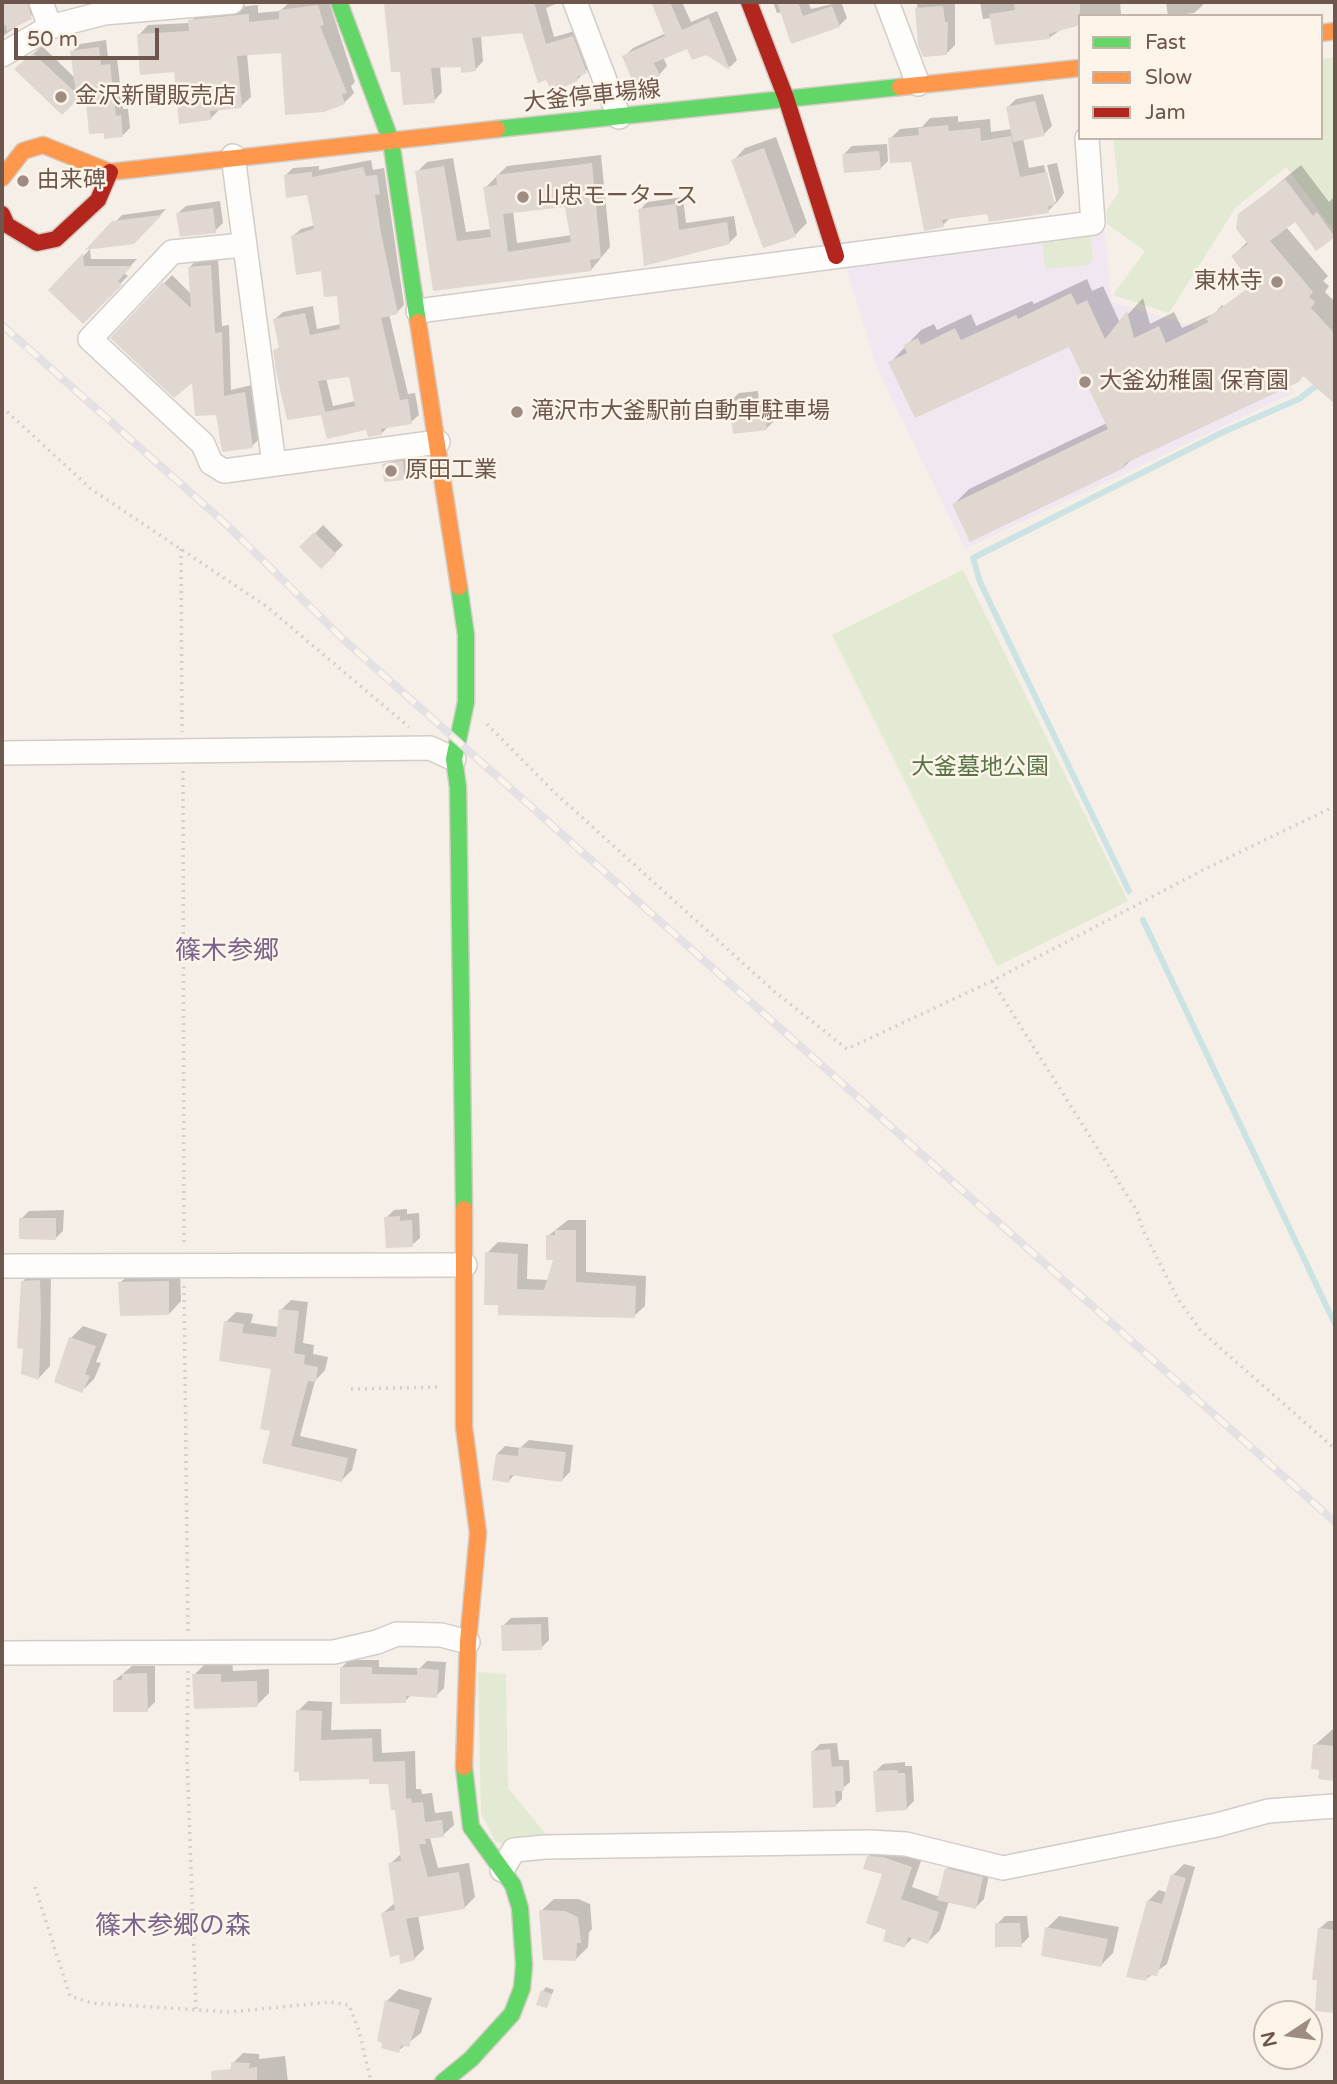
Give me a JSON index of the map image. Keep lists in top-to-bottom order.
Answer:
{
  "streets": {
    "street": ["大釜停車場線"]
  },
  "districts": ["篠木参郷", "篠木参郷の森"],
  "parks": ["大釜墓地公園"],
  "places": [
    "金沢新聞販売店",
    "由来碑",
    "山忠モータース",
    "東林寺",
    "大釜幼稚園 保育園",
    "滝沢市大釜駅前自動車駐車場",
    "原田工業"
  ],
  "legend": ["Fast", "Slow", "Jam"],
  "scale_bar": "50 m",
  "north": "left"
}
